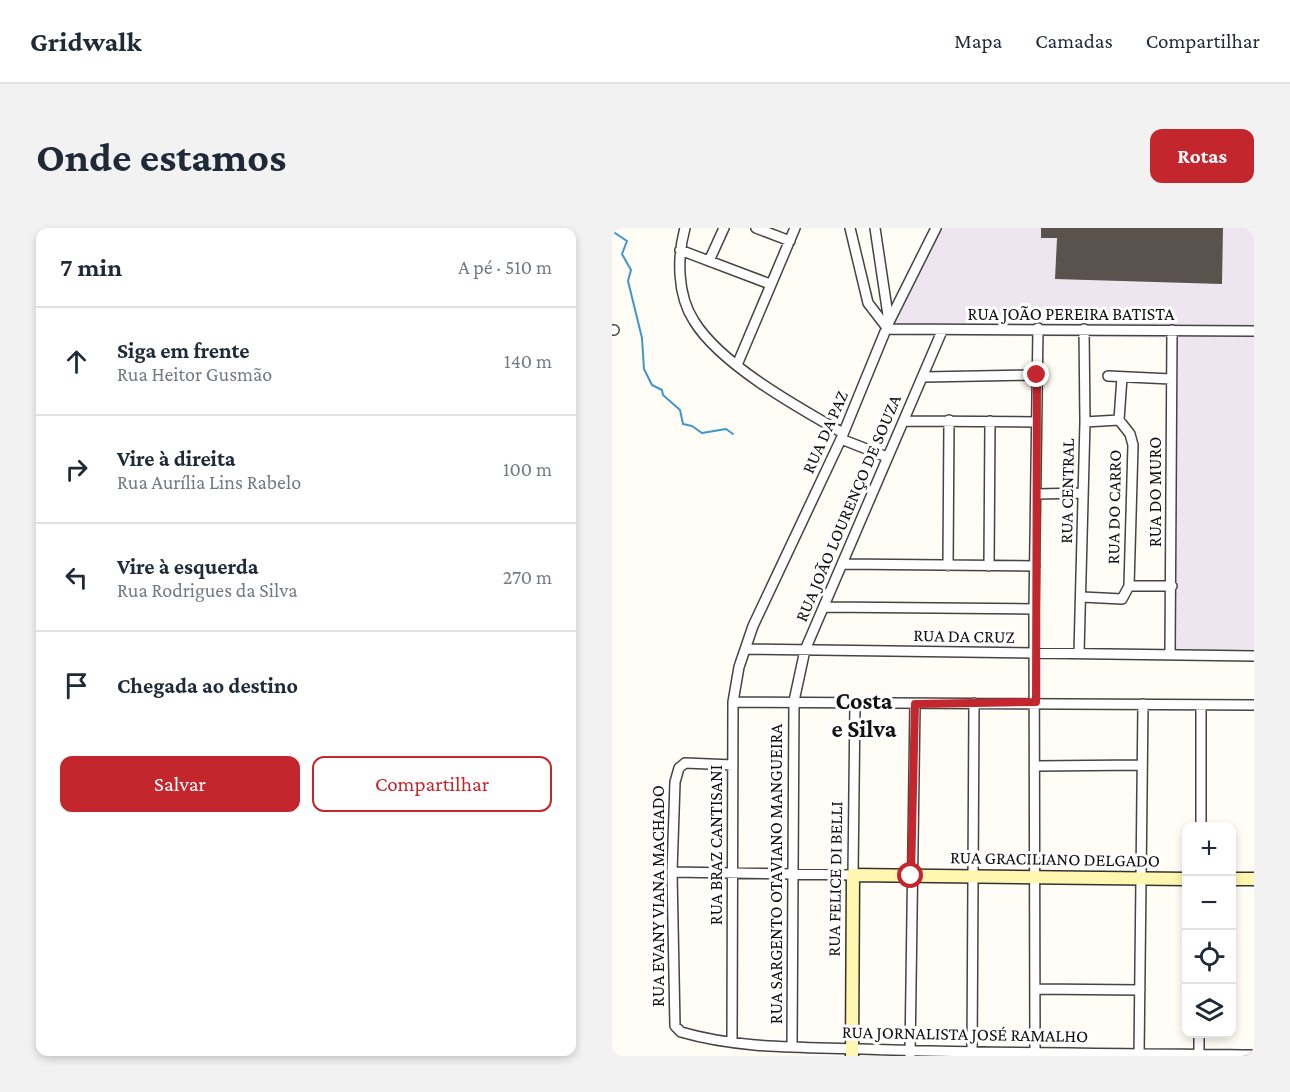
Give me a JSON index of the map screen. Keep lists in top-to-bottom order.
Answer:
{
  "streets": {
    "street": [
      "RUA JOÃO PEREIRA BATISTA",
      "RUA DA PAZ",
      "RUA CENTRAL",
      "RUA DO MURO",
      "RUA DO CARRO",
      "RUA JOÃO LOURENÇO DE SOUZA",
      "RUA DA CRUZ",
      "RUA BRAZ CANTISANI",
      "RUA GRACILIANO DELGADO",
      "RUA SARGENTO OTAVIANO MANGUEIRA",
      "RUA FELICE DI BELLI",
      "RUA EVANY VIANA MACHADO",
      "RUA JORNALISTA JOSÉ RAMALHO"
    ]
  },
  "crossings": [
    ["RUA JOÃO PEREIRA BATISTA", "RUA DA PAZ"],
    ["RUA JOÃO PEREIRA BATISTA", "RUA CENTRAL"],
    ["RUA JOÃO PEREIRA BATISTA", "RUA DO MURO"],
    ["RUA JOÃO PEREIRA BATISTA", "RUA JOÃO LOURENÇO DE SOUZA"],
    ["RUA DA PAZ", "RUA DA CRUZ"],
    ["RUA DA PAZ", "RUA BRAZ CANTISANI"],
    ["RUA CENTRAL", "RUA DO CARRO"],
    ["RUA CENTRAL", "RUA DA CRUZ"],
    ["RUA DO MURO", "RUA DA CRUZ"],
    ["RUA JOÃO LOURENÇO DE SOUZA", "RUA DA CRUZ"],
    ["RUA JOÃO LOURENÇO DE SOUZA", "RUA SARGENTO OTAVIANO MANGUEIRA"],
    ["RUA DA CRUZ", "RUA BRAZ CANTISANI"],
    ["RUA BRAZ CANTISANI", "RUA GRACILIANO DELGADO"],
    ["RUA BRAZ CANTISANI", "RUA EVANY VIANA MACHADO"],
    ["RUA BRAZ CANTISANI", "RUA JORNALISTA JOSÉ RAMALHO"],
    ["RUA GRACILIANO DELGADO", "RUA SARGENTO OTAVIANO MANGUEIRA"],
    ["RUA GRACILIANO DELGADO", "RUA FELICE DI BELLI"],
    ["RUA GRACILIANO DELGADO", "RUA EVANY VIANA MACHADO"],
    ["RUA SARGENTO OTAVIANO MANGUEIRA", "RUA JORNALISTA JOSÉ RAMALHO"],
    ["RUA FELICE DI BELLI", "RUA JORNALISTA JOSÉ RAMALHO"],
    ["RUA EVANY VIANA MACHADO", "RUA JORNALISTA JOSÉ RAMALHO"]
  ],
  "districts": ["Costa e Silva"],
  "page": {
    "header": "Gridwalk",
    "nav": ["Mapa", "Camadas", "Compartilhar"],
    "buttons": [
      "Rotas",
      ["Salvar", "Compartilhar"]
    ],
    "title": "Onde estamos",
    "heading": ["7 min", "A pé · 510 m"],
    "list": [
      ["Siga em frente", "Rua Heitor Gusmão", "140 m"],
      ["Vire à direita", "Rua Aurília Lins Rabelo", "100 m"],
      ["Vire à esquerda", "Rua Rodrigues da Silva", "270 m"],
      "Chegada ao destino"
    ],
    "map_buttons": ["+", "−"]
  }
}
